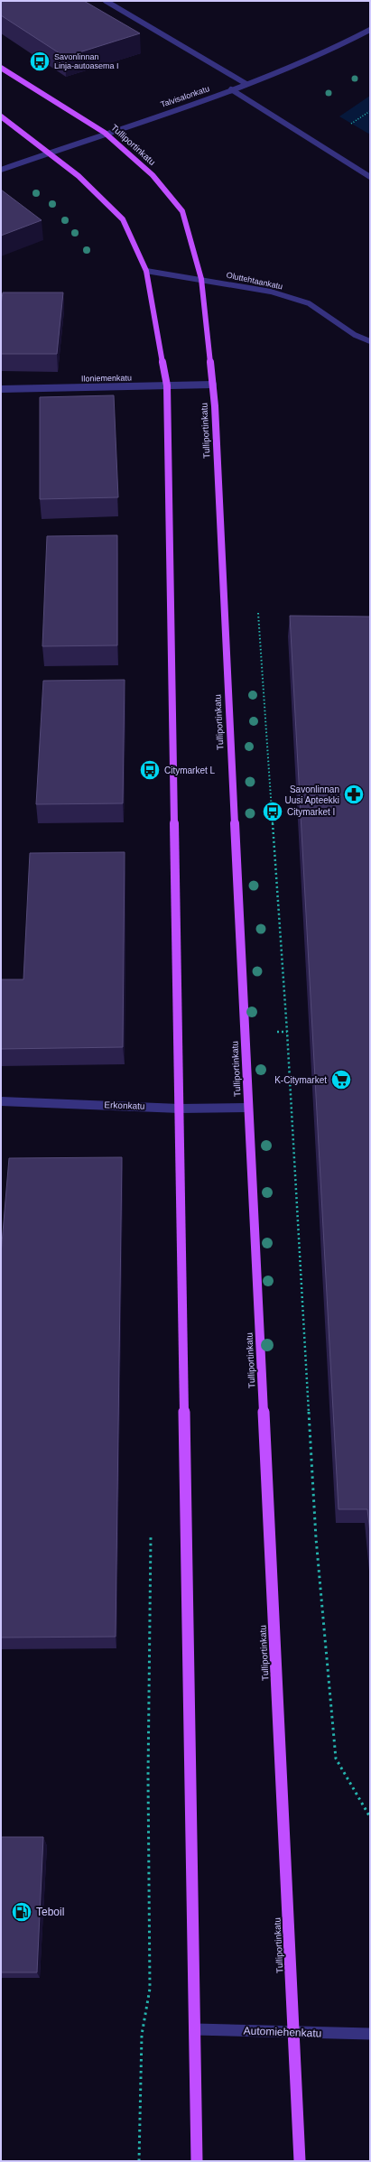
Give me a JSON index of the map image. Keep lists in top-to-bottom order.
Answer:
{
  "streets": {
    "main road": ["Tulliportinkatu"],
    "street": [
      "Talvisalonkatu",
      "Oluttehtaankatu",
      "Iloniemenkatu",
      "Erkonkatu",
      "Automiehenkatu"
    ]
  },
  "crossings": [
    ["Talvisalonkatu", "Tulliportinkatu"],
    ["Tulliportinkatu", "Oluttehtaankatu"],
    ["Tulliportinkatu", "Iloniemenkatu"],
    ["Tulliportinkatu", "Erkonkatu"],
    ["Tulliportinkatu", "Automiehenkatu"]
  ],
  "places": {
    "bus stop": ["Savonlinnan Linja-autoasema I", "Citymarket L", "Citymarket I"],
    "pharmacy": ["Savonlinnan Uusi Apteekki"],
    "supermarket": ["K-Citymarket"],
    "fuel station": ["Teboil"]
  }
}
